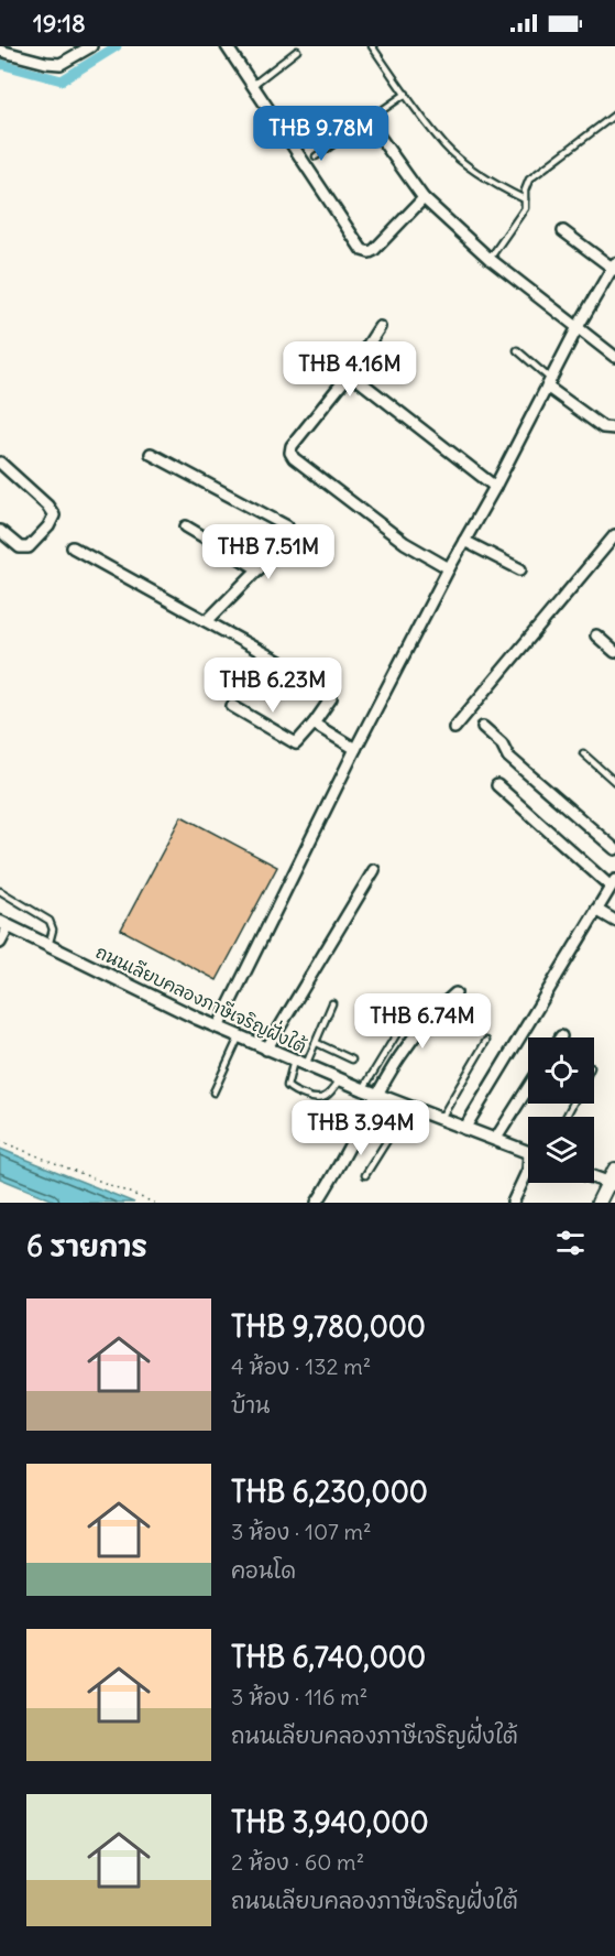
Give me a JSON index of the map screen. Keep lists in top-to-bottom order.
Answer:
{
  "streets": {
    "street": ["ถนนเลียบคลองภาษีเจริญฝั่งใต้"]
  },
  "page": {
    "status": "19:18",
    "price": [
      "THB 9.78M",
      "THB 4.16M",
      "THB 7.51M",
      "THB 6.23M",
      "THB 6.74M",
      "THB 3.94M"
    ],
    "heading": "6 รายการ",
    "list": [
      {
        "name": "THB 9,780,000",
        "note": "4 ห้อง · 132 m² · บ้าน"
      },
      {
        "name": "THB 6,230,000",
        "note": "3 ห้อง · 107 m² · คอนโด"
      },
      {
        "name": "THB 6,740,000",
        "note": "3 ห้อง · 116 m² · ถนนเลียบคลองภาษีเจริญฝั่งใต้"
      },
      {
        "name": "THB 3,940,000",
        "note": "2 ห้อง · 60 m² · ถนนเลียบคลองภาษีเจริญฝั่งใต้"
      }
    ]
  }
}
